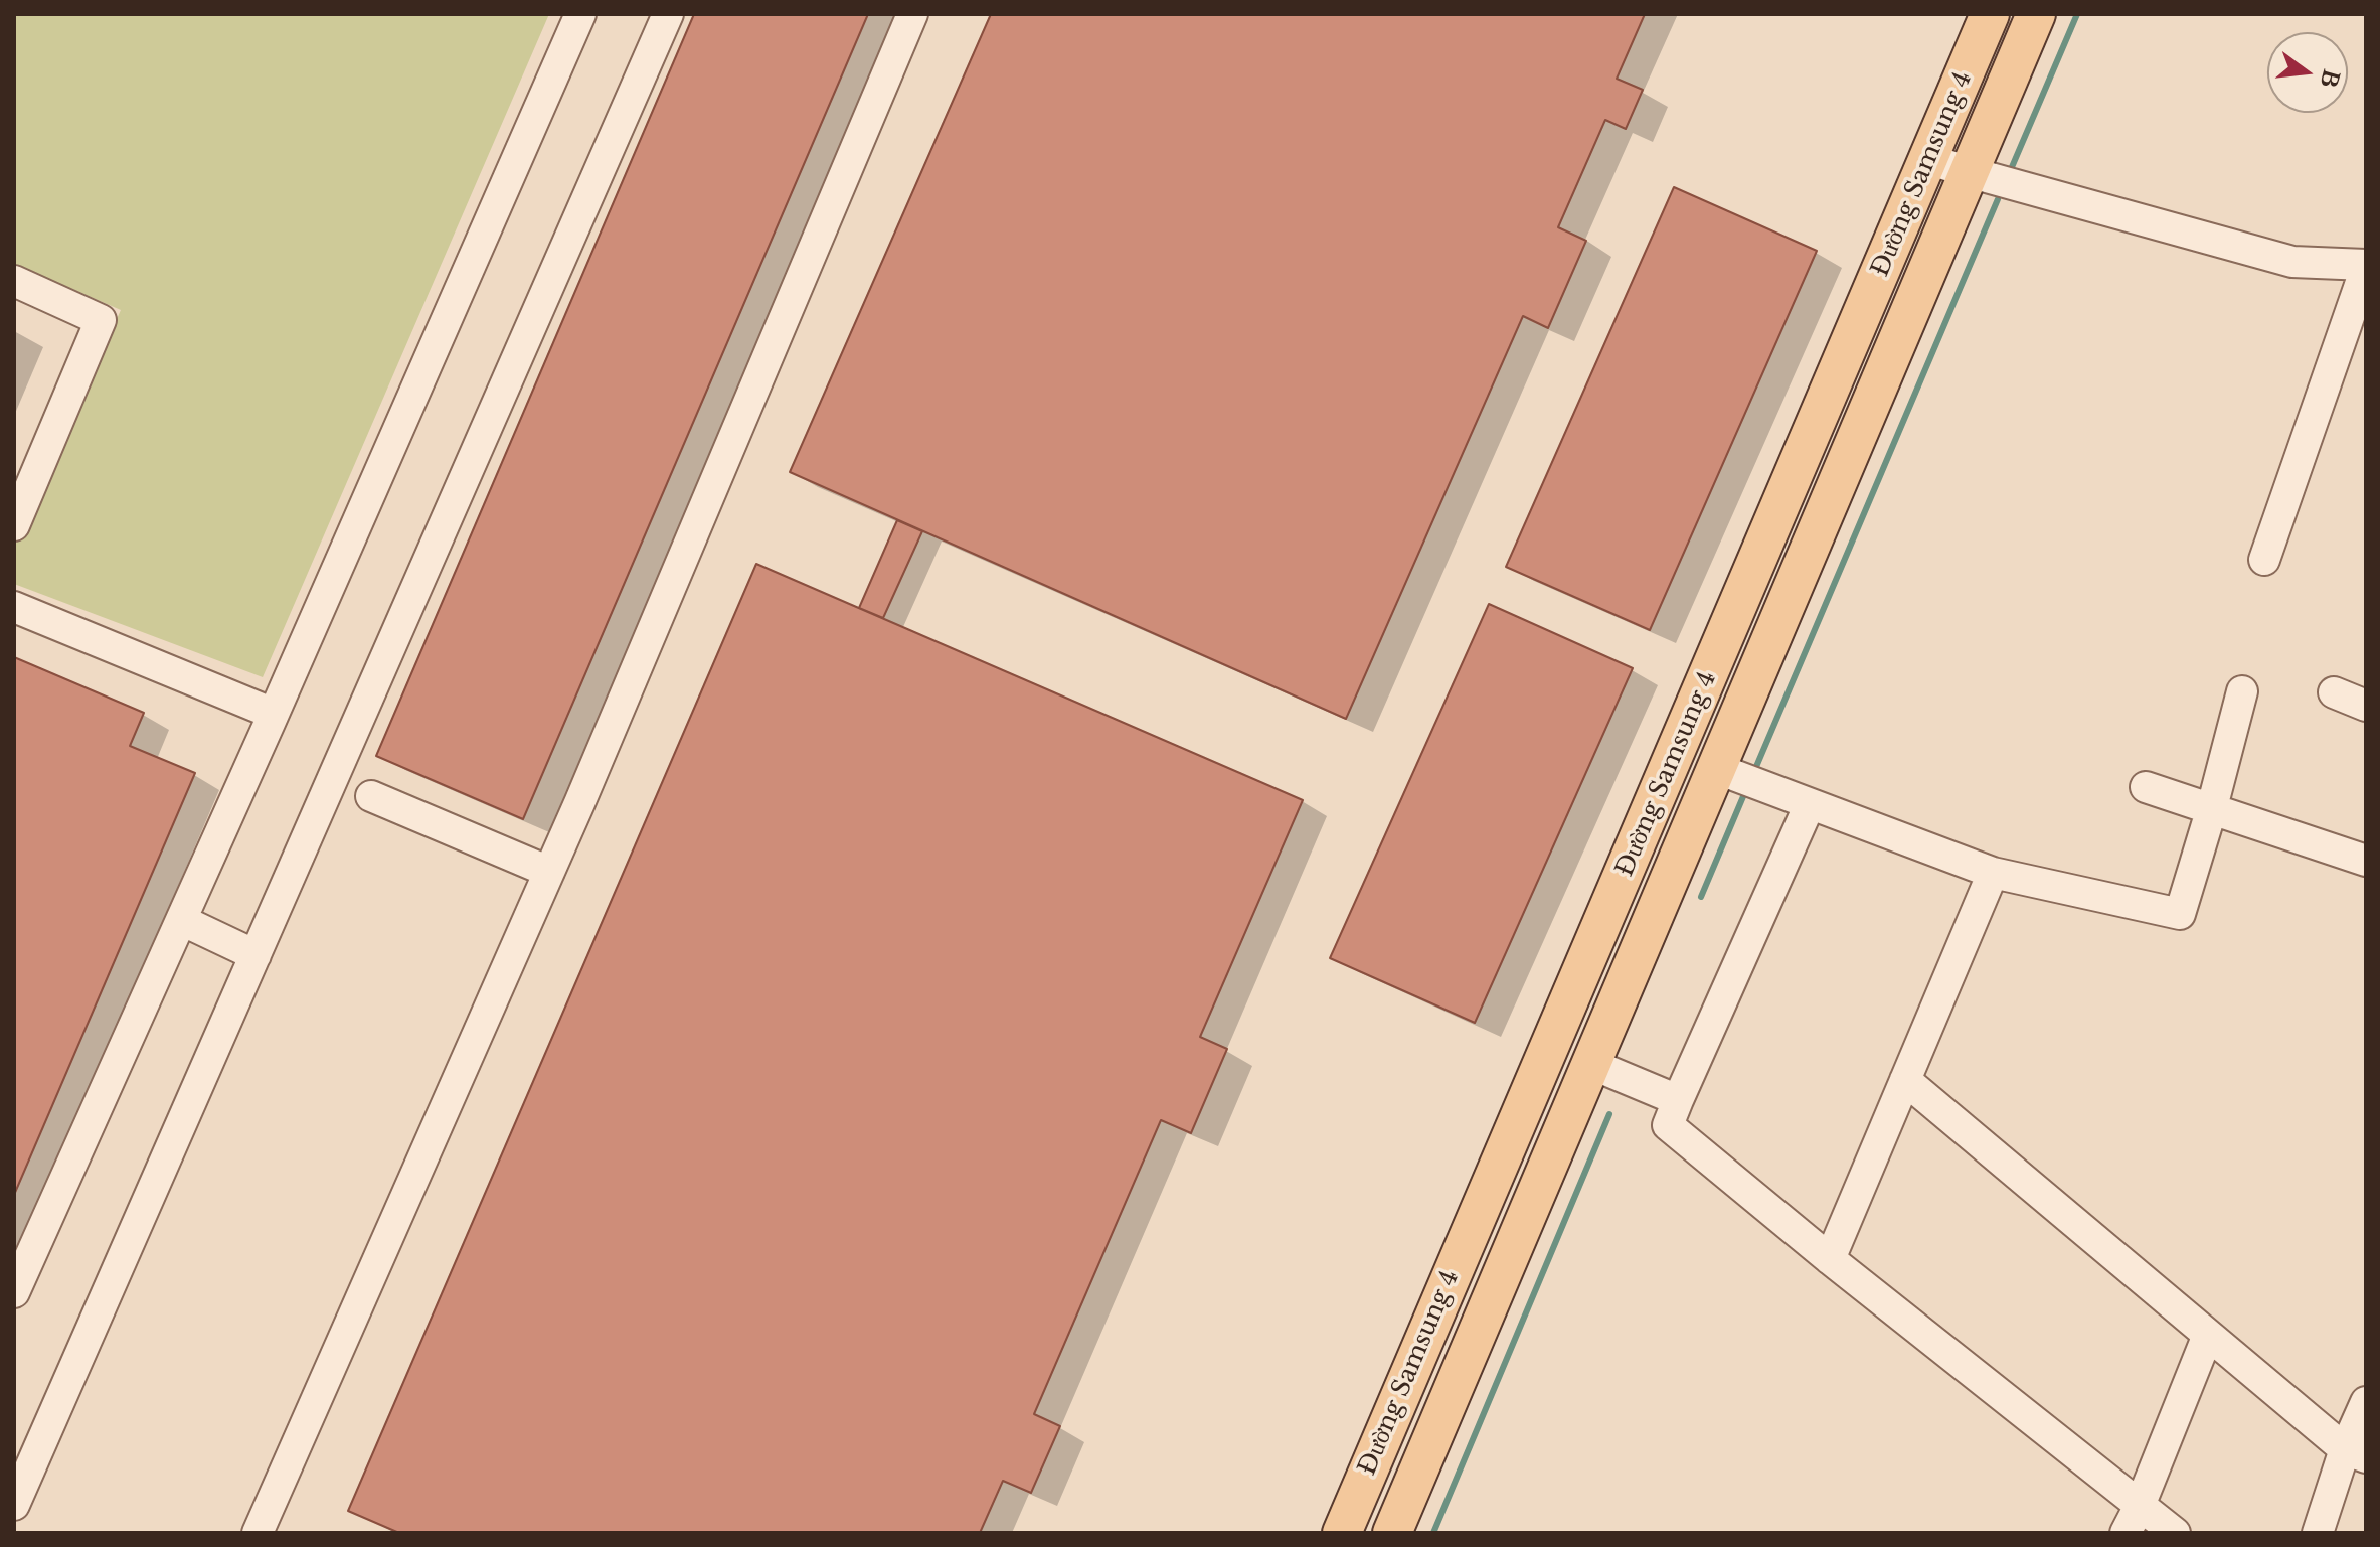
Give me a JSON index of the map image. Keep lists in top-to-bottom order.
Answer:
{
  "streets": {
    "main road": ["Đường Samsung 4"]
  },
  "north": "right"
}
